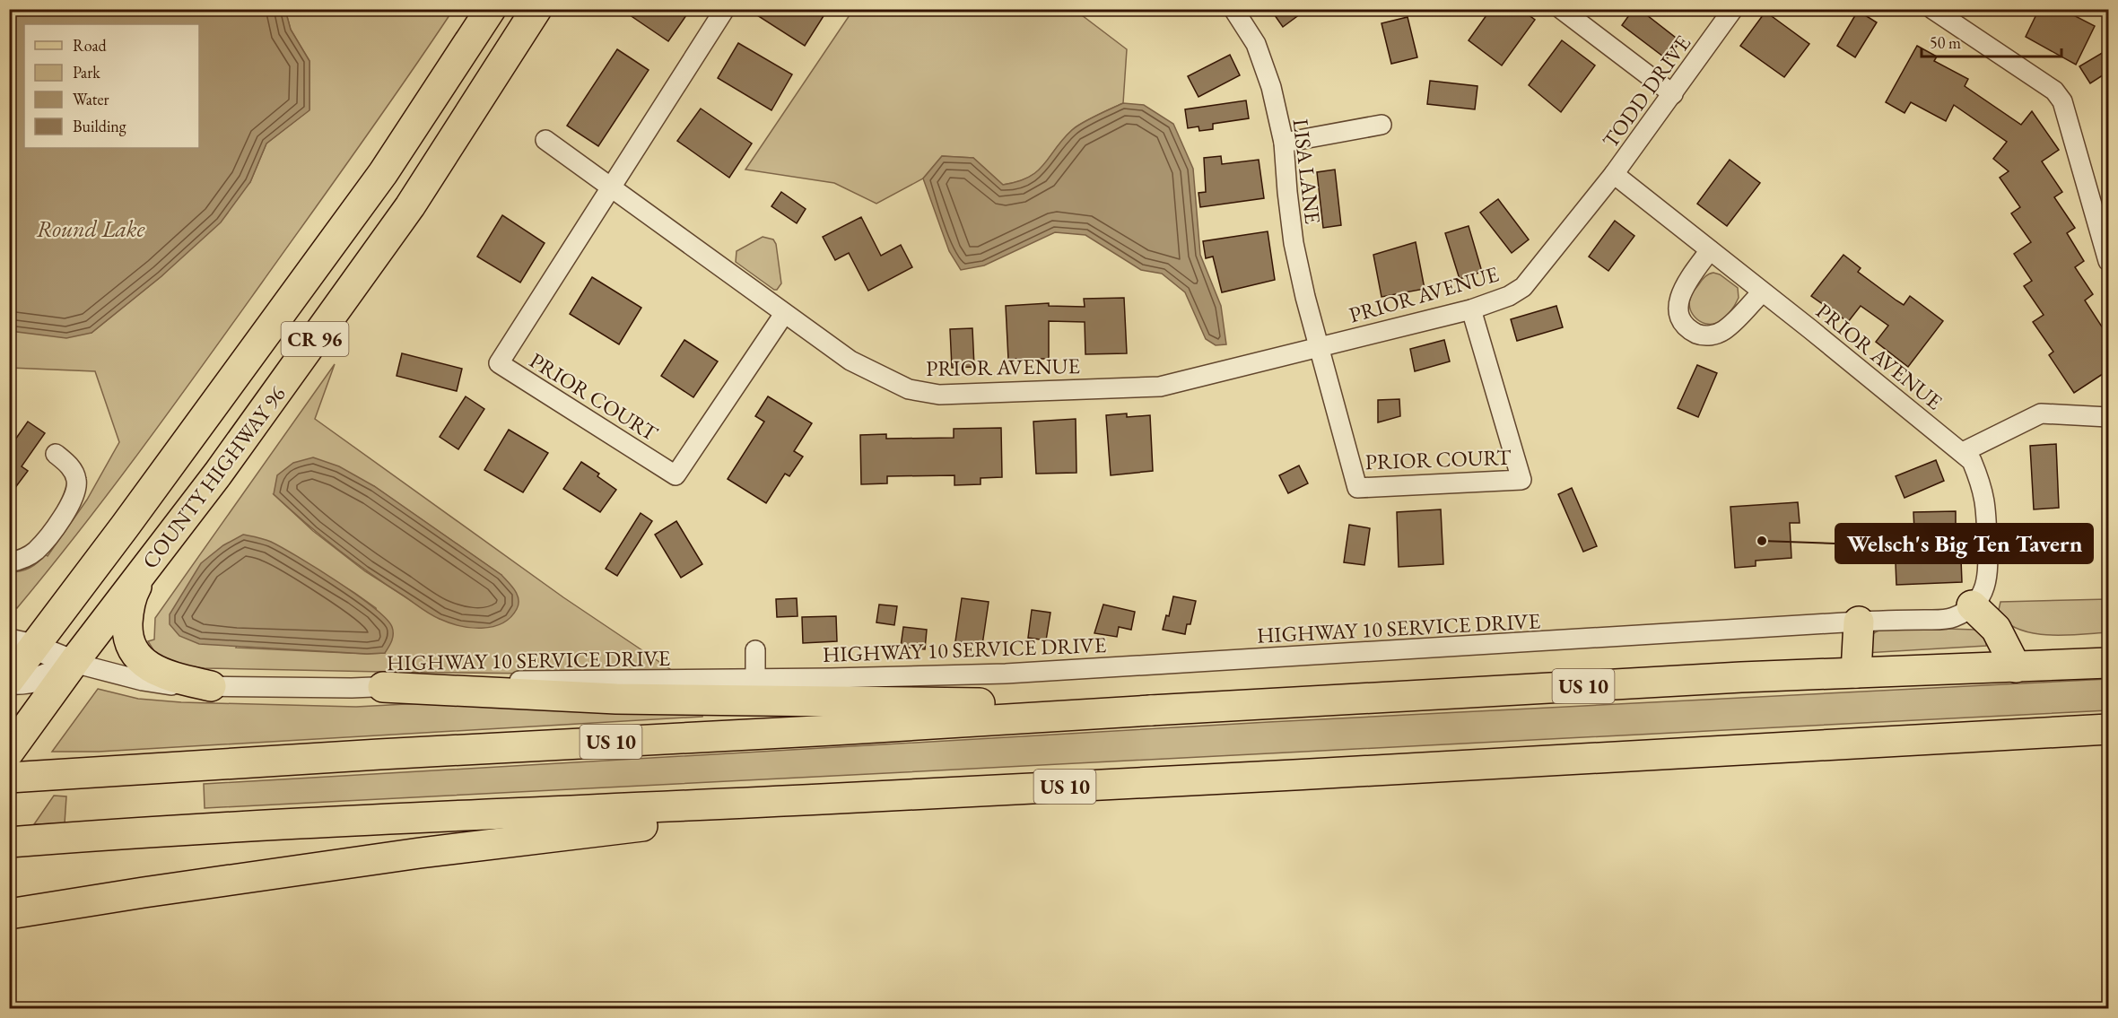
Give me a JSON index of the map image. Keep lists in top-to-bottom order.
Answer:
{
  "streets": {
    "main road": ["CR 96", "COUNTY HIGHWAY 96", "US 10"],
    "street": [
      "TODD DRIVE",
      "LISA LANE",
      "PRIOR AVENUE",
      "PRIOR COURT",
      "HIGHWAY 10 SERVICE DRIVE"
    ]
  },
  "crossings": [
    ["TODD DRIVE", "PRIOR AVENUE"],
    ["LISA LANE", "PRIOR AVENUE"],
    ["LISA LANE", "PRIOR COURT"],
    ["PRIOR AVENUE", "PRIOR COURT"],
    ["PRIOR AVENUE", "HIGHWAY 10 SERVICE DRIVE"],
    ["COUNTY HIGHWAY 96", "HIGHWAY 10 SERVICE DRIVE"]
  ],
  "water": ["Round Lake"],
  "places": ["Welsch's Big Ten Tavern"],
  "legend": [
    "Road",
    "Park",
    "Water",
    "Building"
  ],
  "scale_bar": "50 m"
}
